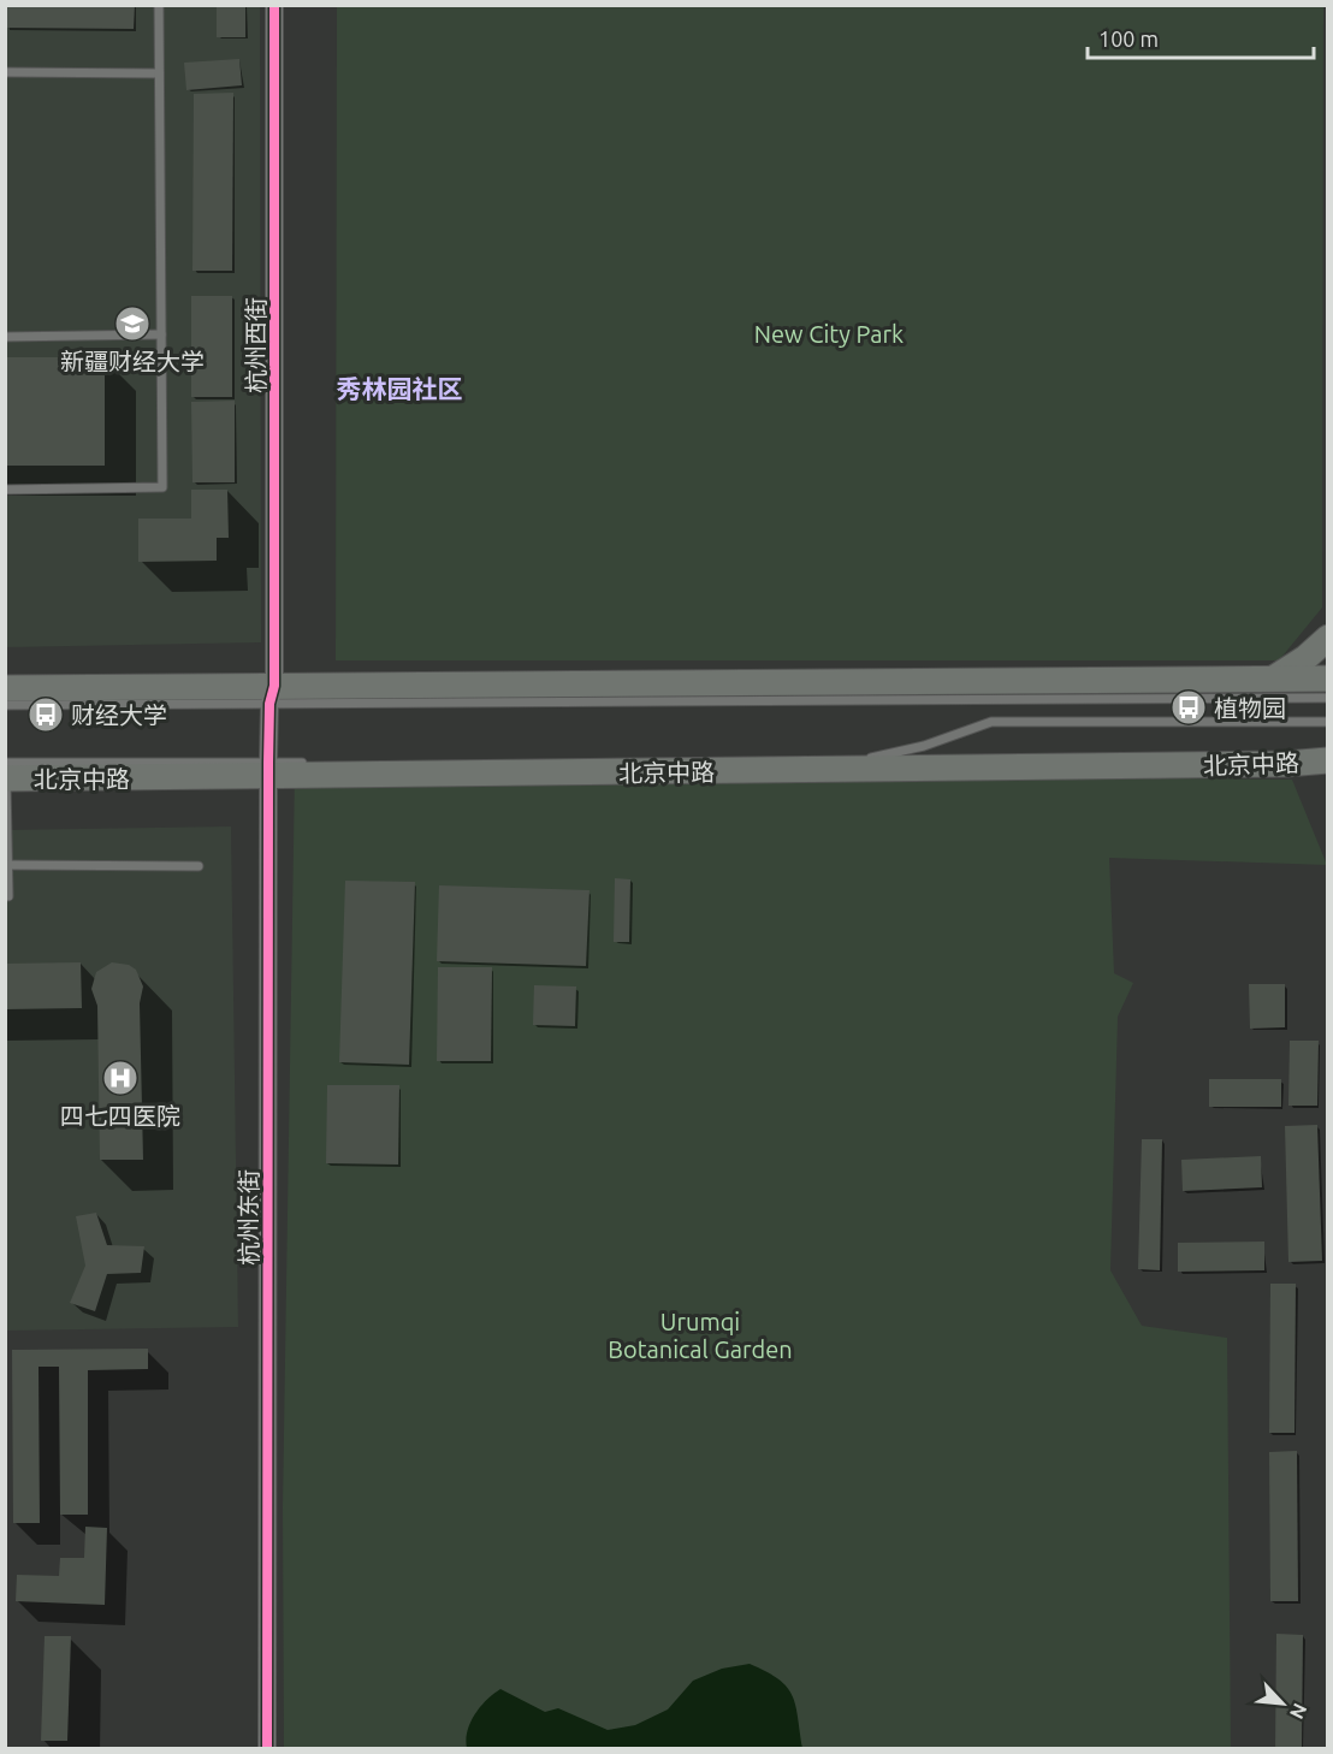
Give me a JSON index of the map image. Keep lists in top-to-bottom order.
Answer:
{
  "streets": {
    "main road": ["北京中路"],
    "street": ["杭州西街", "杭州东街"]
  },
  "crossings": [
    ["杭州西街", "杭州东街"],
    ["北京中路", "杭州东街"]
  ],
  "districts": ["秀林园社区"],
  "parks": ["New City Park", "Urumqi Botanical Garden"],
  "places": {
    "school or university": ["新疆财经大学"],
    "bus stop": ["植物园", "财经大学"],
    "hospital": ["四七四医院"]
  },
  "scale_bar": "100 m",
  "north": "bottom right"
}
